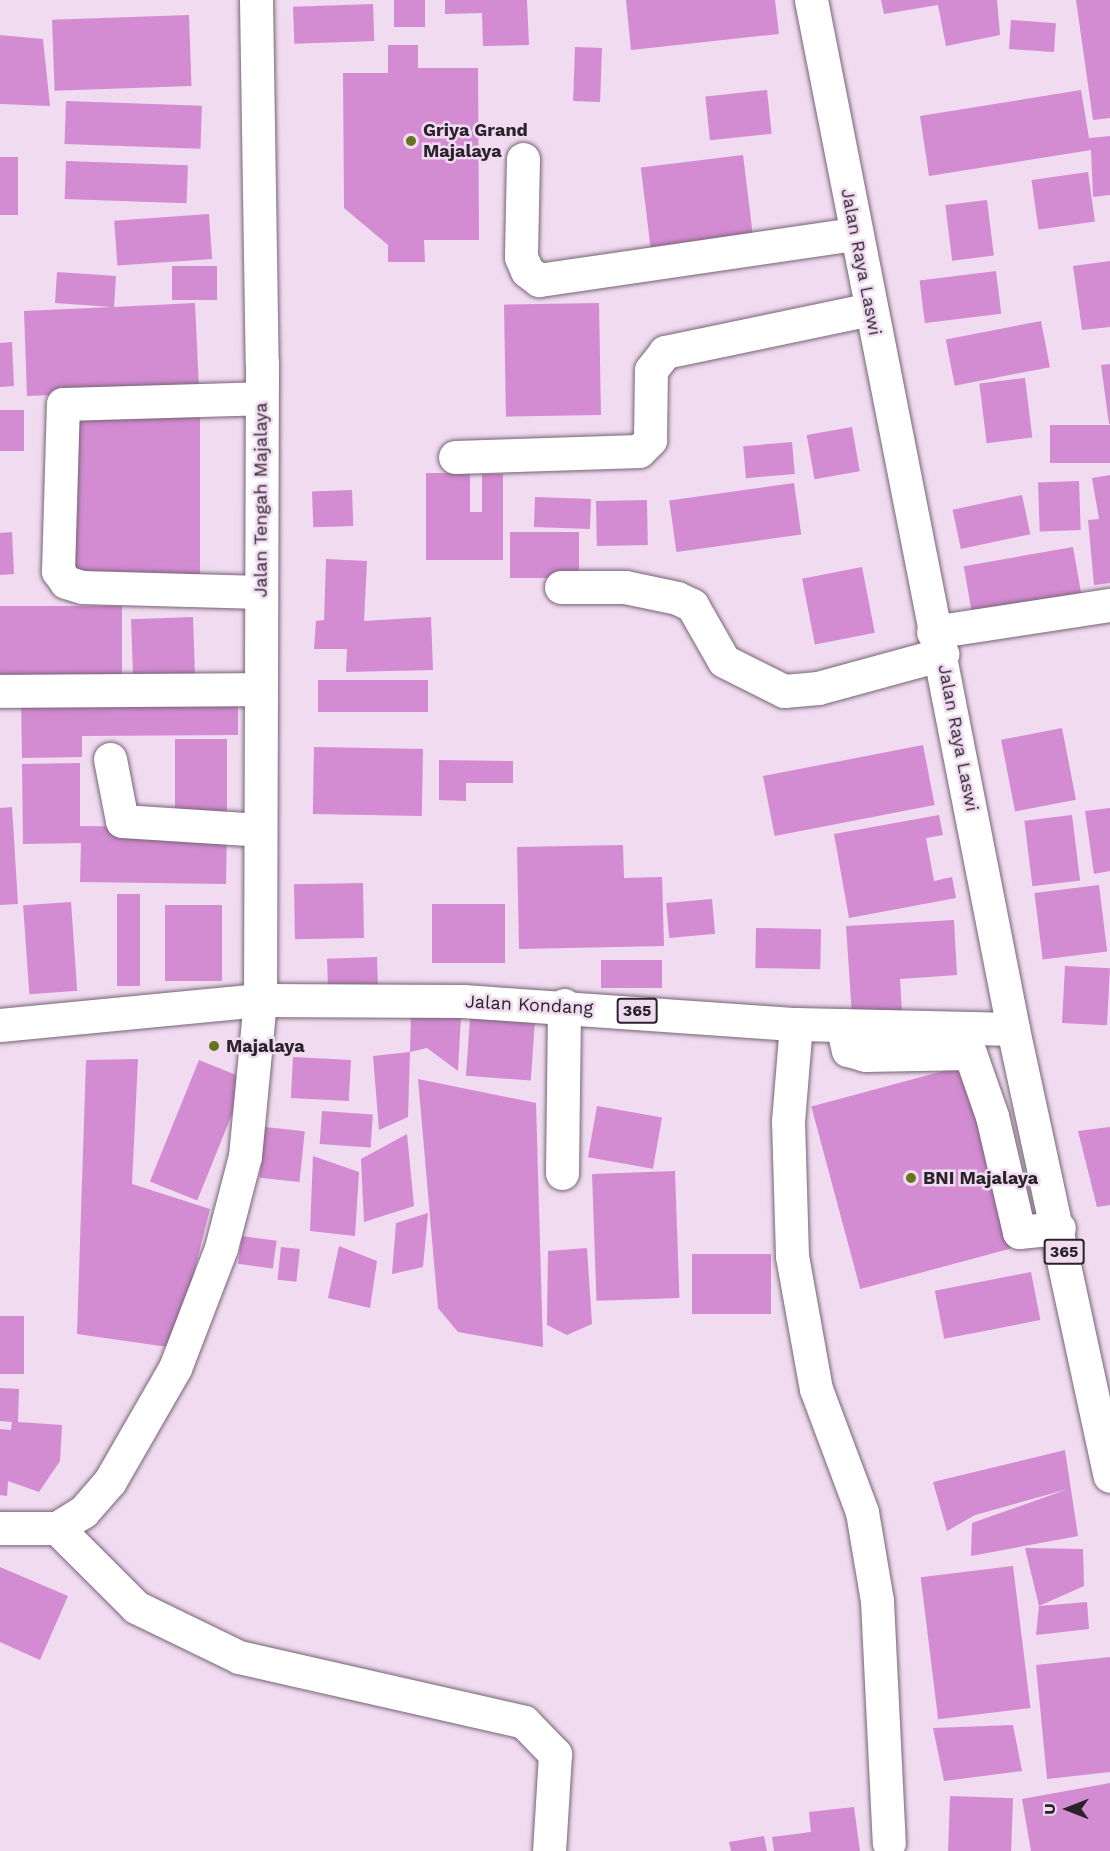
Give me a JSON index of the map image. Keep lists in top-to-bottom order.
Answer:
{
  "streets": {
    "street": [
      "Jalan Raya Laswi",
      "Jalan Tengah Majalaya",
      "Jalan Kondang",
      "365"
    ]
  },
  "crossings": [
    ["Jalan Raya Laswi", "Jalan Kondang"],
    ["Jalan Tengah Majalaya", "Jalan Kondang"]
  ],
  "places": ["Griya Grand Majalaya", "Majalaya", "BNI Majalaya"],
  "north": "left"
}
